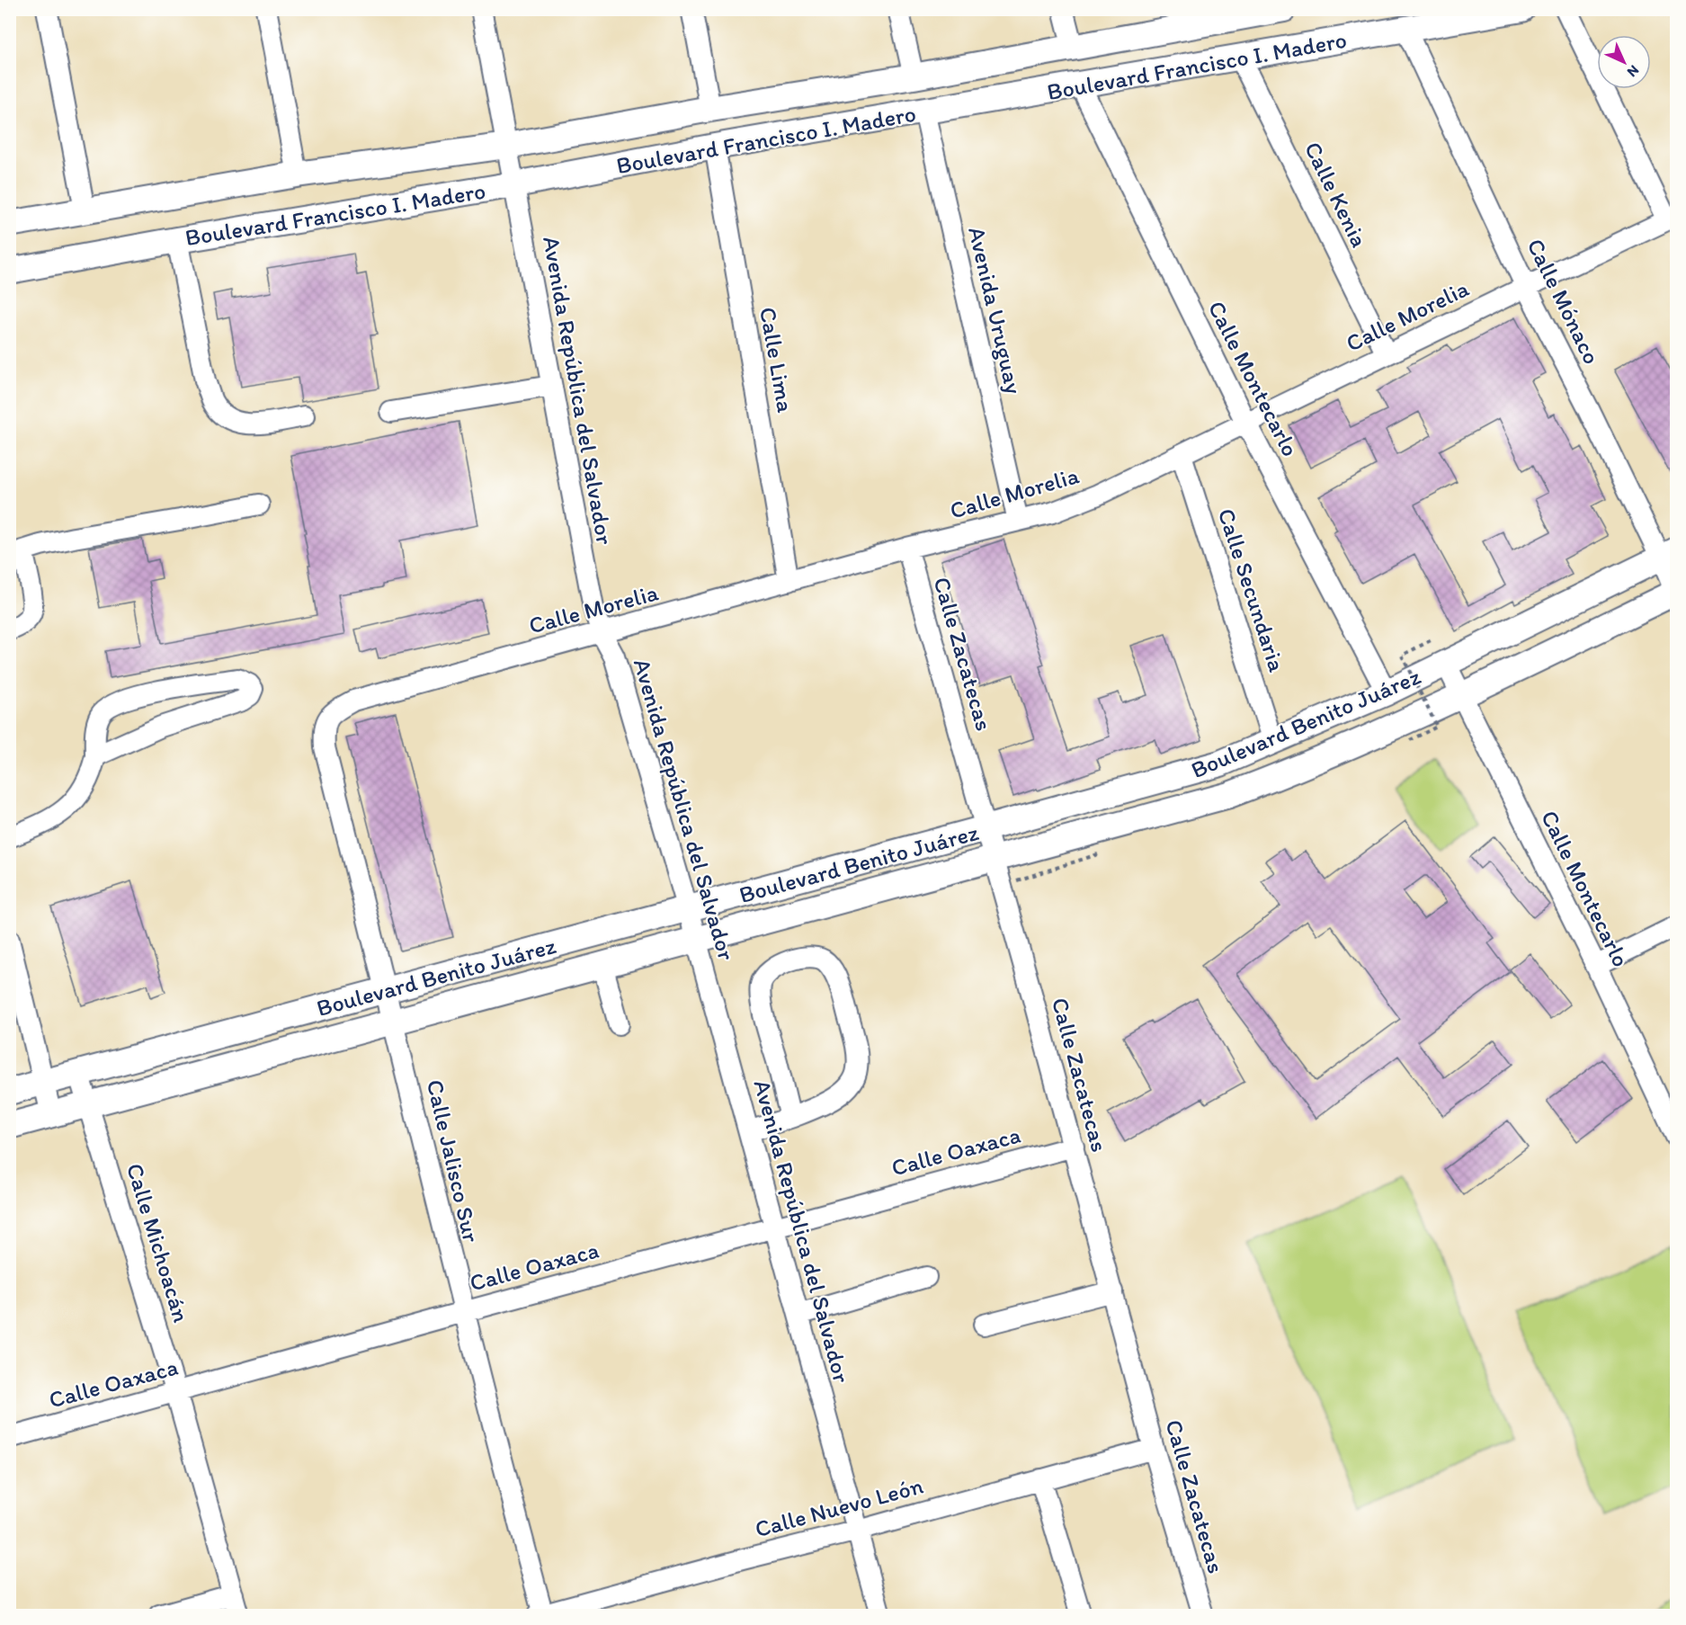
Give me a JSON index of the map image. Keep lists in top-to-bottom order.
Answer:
{
  "streets": {
    "main road": ["Boulevard Francisco I. Madero", "Boulevard Benito Juárez"],
    "street": [
      "Calle Kenia",
      "Calle Mónaco",
      "Avenida Uruguay",
      "Calle Morelia",
      "Calle Lima",
      "Calle Montecarlo",
      "Avenida República del Salvador",
      "Calle Secundaria",
      "Calle Zacatecas",
      "Calle Oaxaca",
      "Calle Jalisco Sur",
      "Calle Michoacán",
      "Calle Nuevo León"
    ]
  },
  "crossings": [
    ["Boulevard Francisco I. Madero", "Calle Kenia"],
    ["Boulevard Francisco I. Madero", "Calle Mónaco"],
    ["Boulevard Francisco I. Madero", "Avenida Uruguay"],
    ["Boulevard Francisco I. Madero", "Calle Lima"],
    ["Boulevard Francisco I. Madero", "Calle Montecarlo"],
    ["Boulevard Francisco I. Madero", "Avenida República del Salvador"],
    ["Calle Kenia", "Calle Morelia"],
    ["Calle Mónaco", "Calle Morelia"],
    ["Calle Mónaco", "Boulevard Benito Juárez"],
    ["Avenida Uruguay", "Calle Morelia"],
    ["Calle Morelia", "Calle Lima"],
    ["Calle Morelia", "Calle Montecarlo"],
    ["Calle Morelia", "Avenida República del Salvador"],
    ["Calle Morelia", "Calle Secundaria"],
    ["Calle Morelia", "Calle Zacatecas"],
    ["Calle Morelia", "Calle Jalisco Sur"],
    ["Calle Montecarlo", "Boulevard Benito Juárez"],
    ["Avenida República del Salvador", "Boulevard Benito Juárez"],
    ["Avenida República del Salvador", "Calle Oaxaca"],
    ["Avenida República del Salvador", "Calle Nuevo León"],
    ["Calle Secundaria", "Boulevard Benito Juárez"],
    ["Calle Zacatecas", "Boulevard Benito Juárez"],
    ["Calle Zacatecas", "Calle Oaxaca"],
    ["Calle Zacatecas", "Calle Nuevo León"],
    ["Boulevard Benito Juárez", "Calle Jalisco Sur"],
    ["Boulevard Benito Juárez", "Calle Michoacán"],
    ["Calle Oaxaca", "Calle Jalisco Sur"],
    ["Calle Oaxaca", "Calle Michoacán"],
    ["Calle Jalisco Sur", "Calle Nuevo León"]
  ],
  "north": "bottom right"
}
